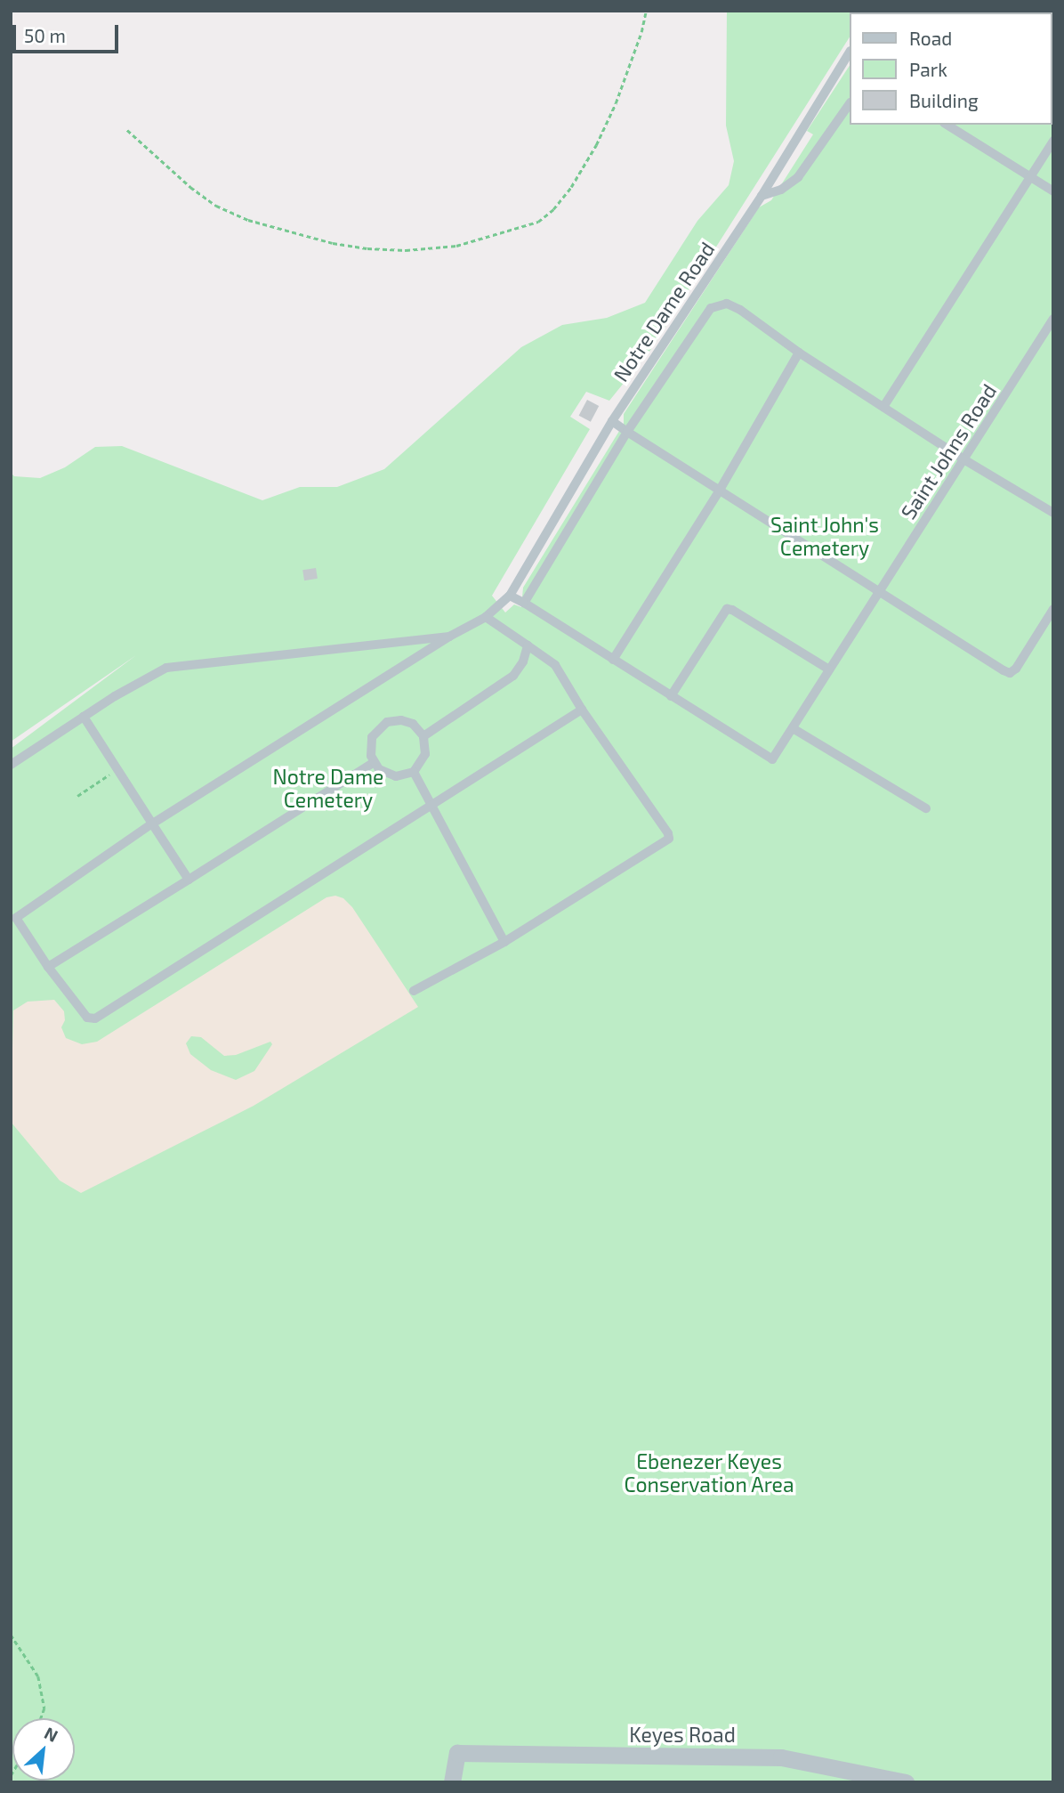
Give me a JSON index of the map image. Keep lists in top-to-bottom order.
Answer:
{
  "streets": {
    "street": ["Keyes Road"],
    "lane": ["Notre Dame Road", "Saint Johns Road"]
  },
  "parks": ["Saint John's Cemetery", "Notre Dame Cemetery", "Ebenezer Keyes Conservation Area"],
  "legend": ["Road", "Park", "Building"],
  "scale_bar": "50 m",
  "north": "top right"
}
